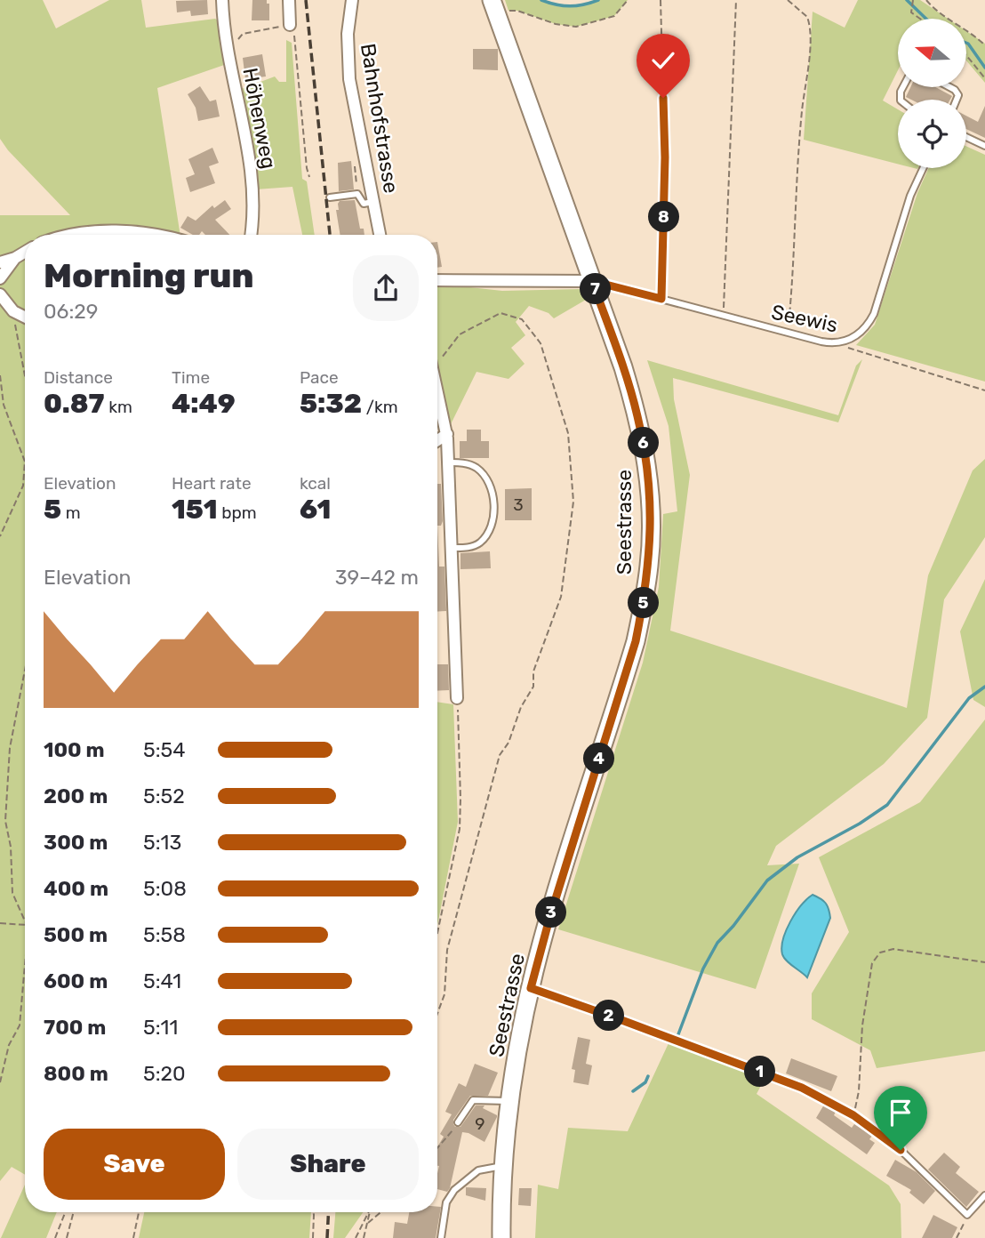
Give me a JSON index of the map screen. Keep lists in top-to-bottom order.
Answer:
{
  "streets": {
    "main road": ["Seestrasse"],
    "street": ["Höhenweg", "Bahnhofstrasse"],
    "lane": ["Seewis"]
  },
  "crossings": [
    ["Seewis", "Seestrasse"]
  ],
  "house_numbers": ["3", "9"],
  "north": "left",
  "page": {
    "pins": [
      "8",
      "7",
      "6",
      "5",
      "4",
      "3",
      "2",
      "1"
    ],
    "heading": ["Morning run", "06:29"],
    "stats": [
      ["Distance", "0.87 km"],
      ["Time", "4:49"],
      ["Pace", "5:32 /km"],
      ["Elevation", "5 m"],
      ["Heart rate", "151 bpm"],
      ["kcal", "61"]
    ],
    "chart": ["Elevation", "39–42 m"],
    "list": [
      {
        "name": "100 m",
        "note": "5:54"
      },
      {
        "name": "200 m",
        "note": "5:52"
      },
      {
        "name": "300 m",
        "note": "5:13"
      },
      {
        "name": "400 m",
        "note": "5:08"
      },
      {
        "name": "500 m",
        "note": "5:58"
      },
      {
        "name": "600 m",
        "note": "5:41"
      },
      {
        "name": "700 m",
        "note": "5:11"
      },
      {
        "name": "800 m",
        "note": "5:20"
      }
    ],
    "buttons": ["Save", "Share"]
  }
}
